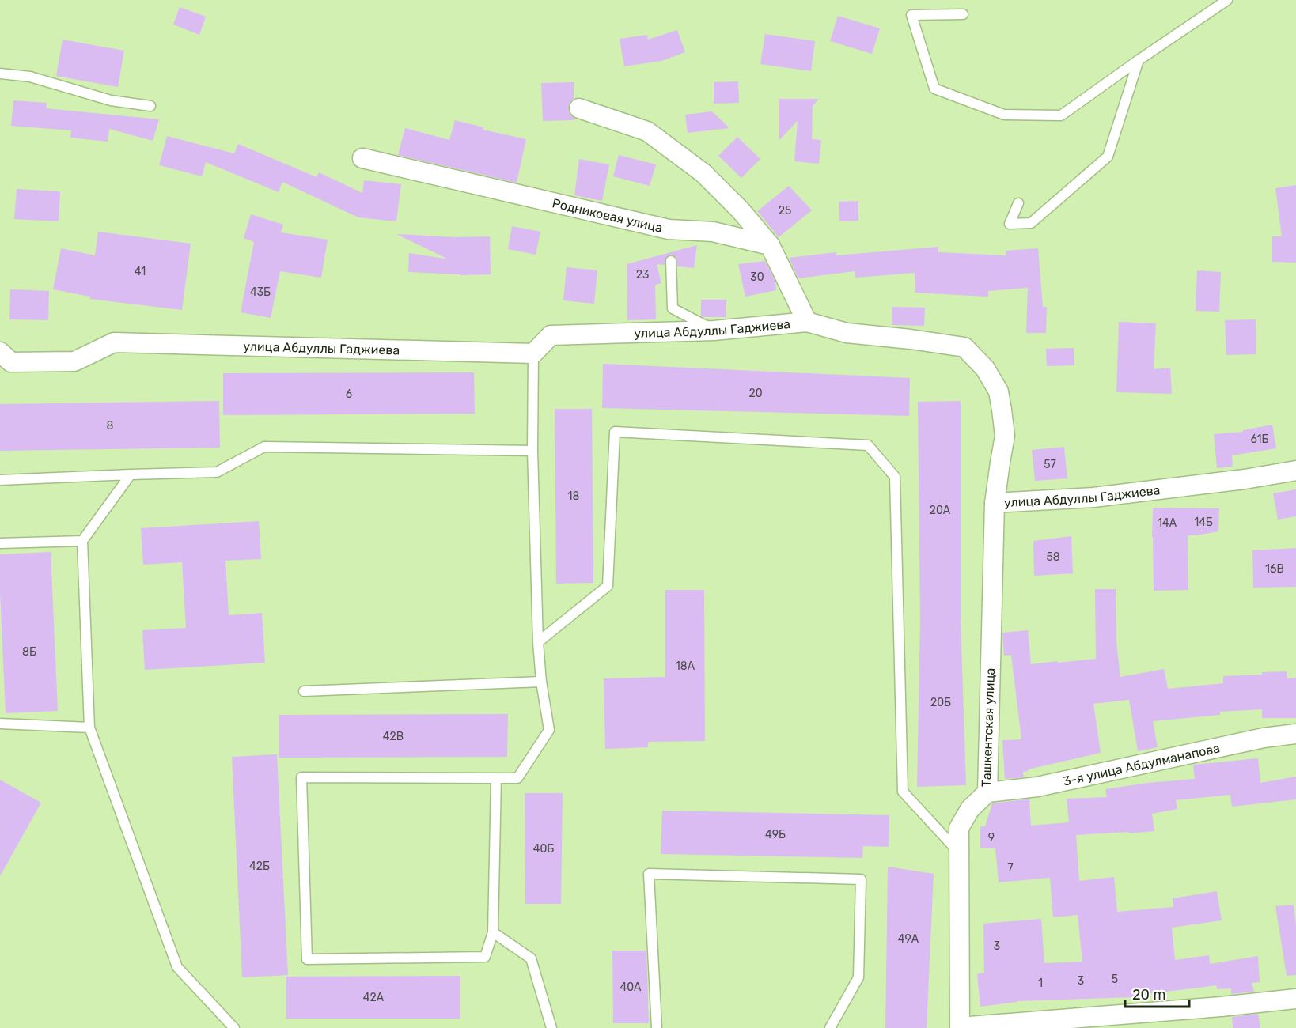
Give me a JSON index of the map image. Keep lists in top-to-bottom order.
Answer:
{
  "streets": {
    "street": [
      "Родниковая улица",
      "улица Абдуллы Гаджиева",
      "Ташкентская улица",
      "3-я улица Абдулманапова"
    ]
  },
  "crossings": [
    ["улица Абдуллы Гаджиева", "Ташкентская улица"],
    ["Ташкентская улица", "3-я улица Абдулманапова"]
  ],
  "house_numbers": [
    "25",
    "41",
    "23",
    "30",
    "43Б",
    "20",
    "6",
    "8",
    "61Б",
    "57",
    "18",
    "20А",
    "14Б",
    "14А",
    "58",
    "16В",
    "8Б",
    "18А",
    "20Б",
    "42В",
    "49Б",
    "9",
    "40Б",
    "42Б",
    "7",
    "49А",
    "3",
    "5",
    "3",
    "1",
    "40А",
    "42А"
  ],
  "scale_bar": "20 m"
}
